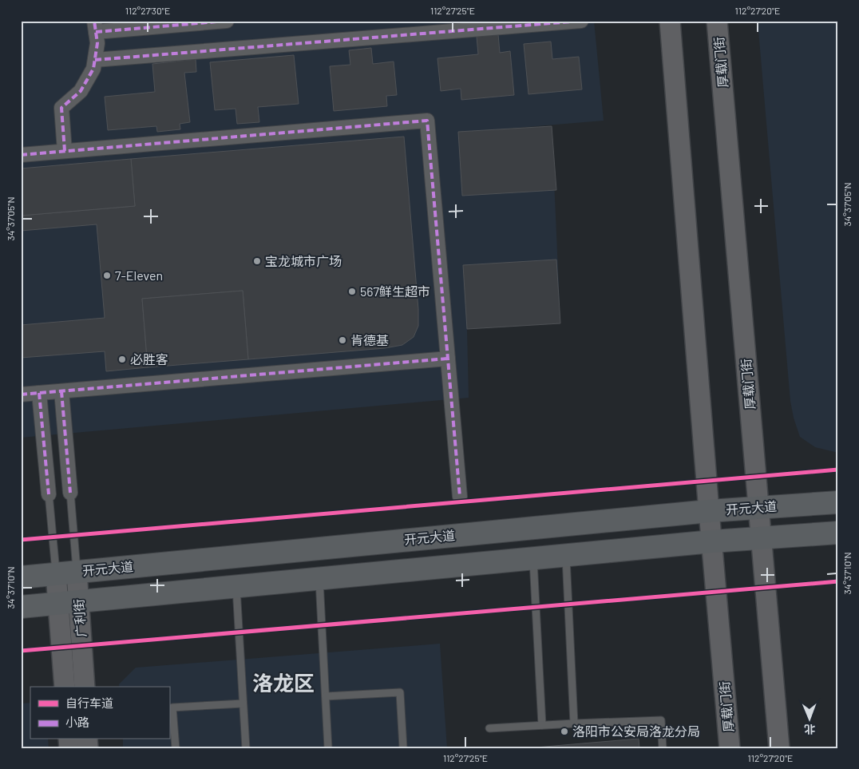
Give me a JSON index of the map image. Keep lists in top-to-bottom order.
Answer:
{
  "streets": {
    "main road": ["厚载门街", "开元大道", "广利街"]
  },
  "crossings": [
    ["厚载门街", "开元大道"],
    ["开元大道", "广利街"]
  ],
  "districts": ["洛龙区"],
  "places": [
    "宝龙城市广场",
    "7-Eleven",
    "567鲜生超市",
    "肯德基",
    "必胜客",
    "洛阳市公安局洛龙分局"
  ],
  "legend": ["自行车道", "小路"],
  "north": "bottom",
  "coordinates": [
    "112°27'30\"E",
    "112°27'25\"E",
    "112°27'20\"E",
    "34°37'05\"N",
    "34°37'10\"N"
  ]
}
